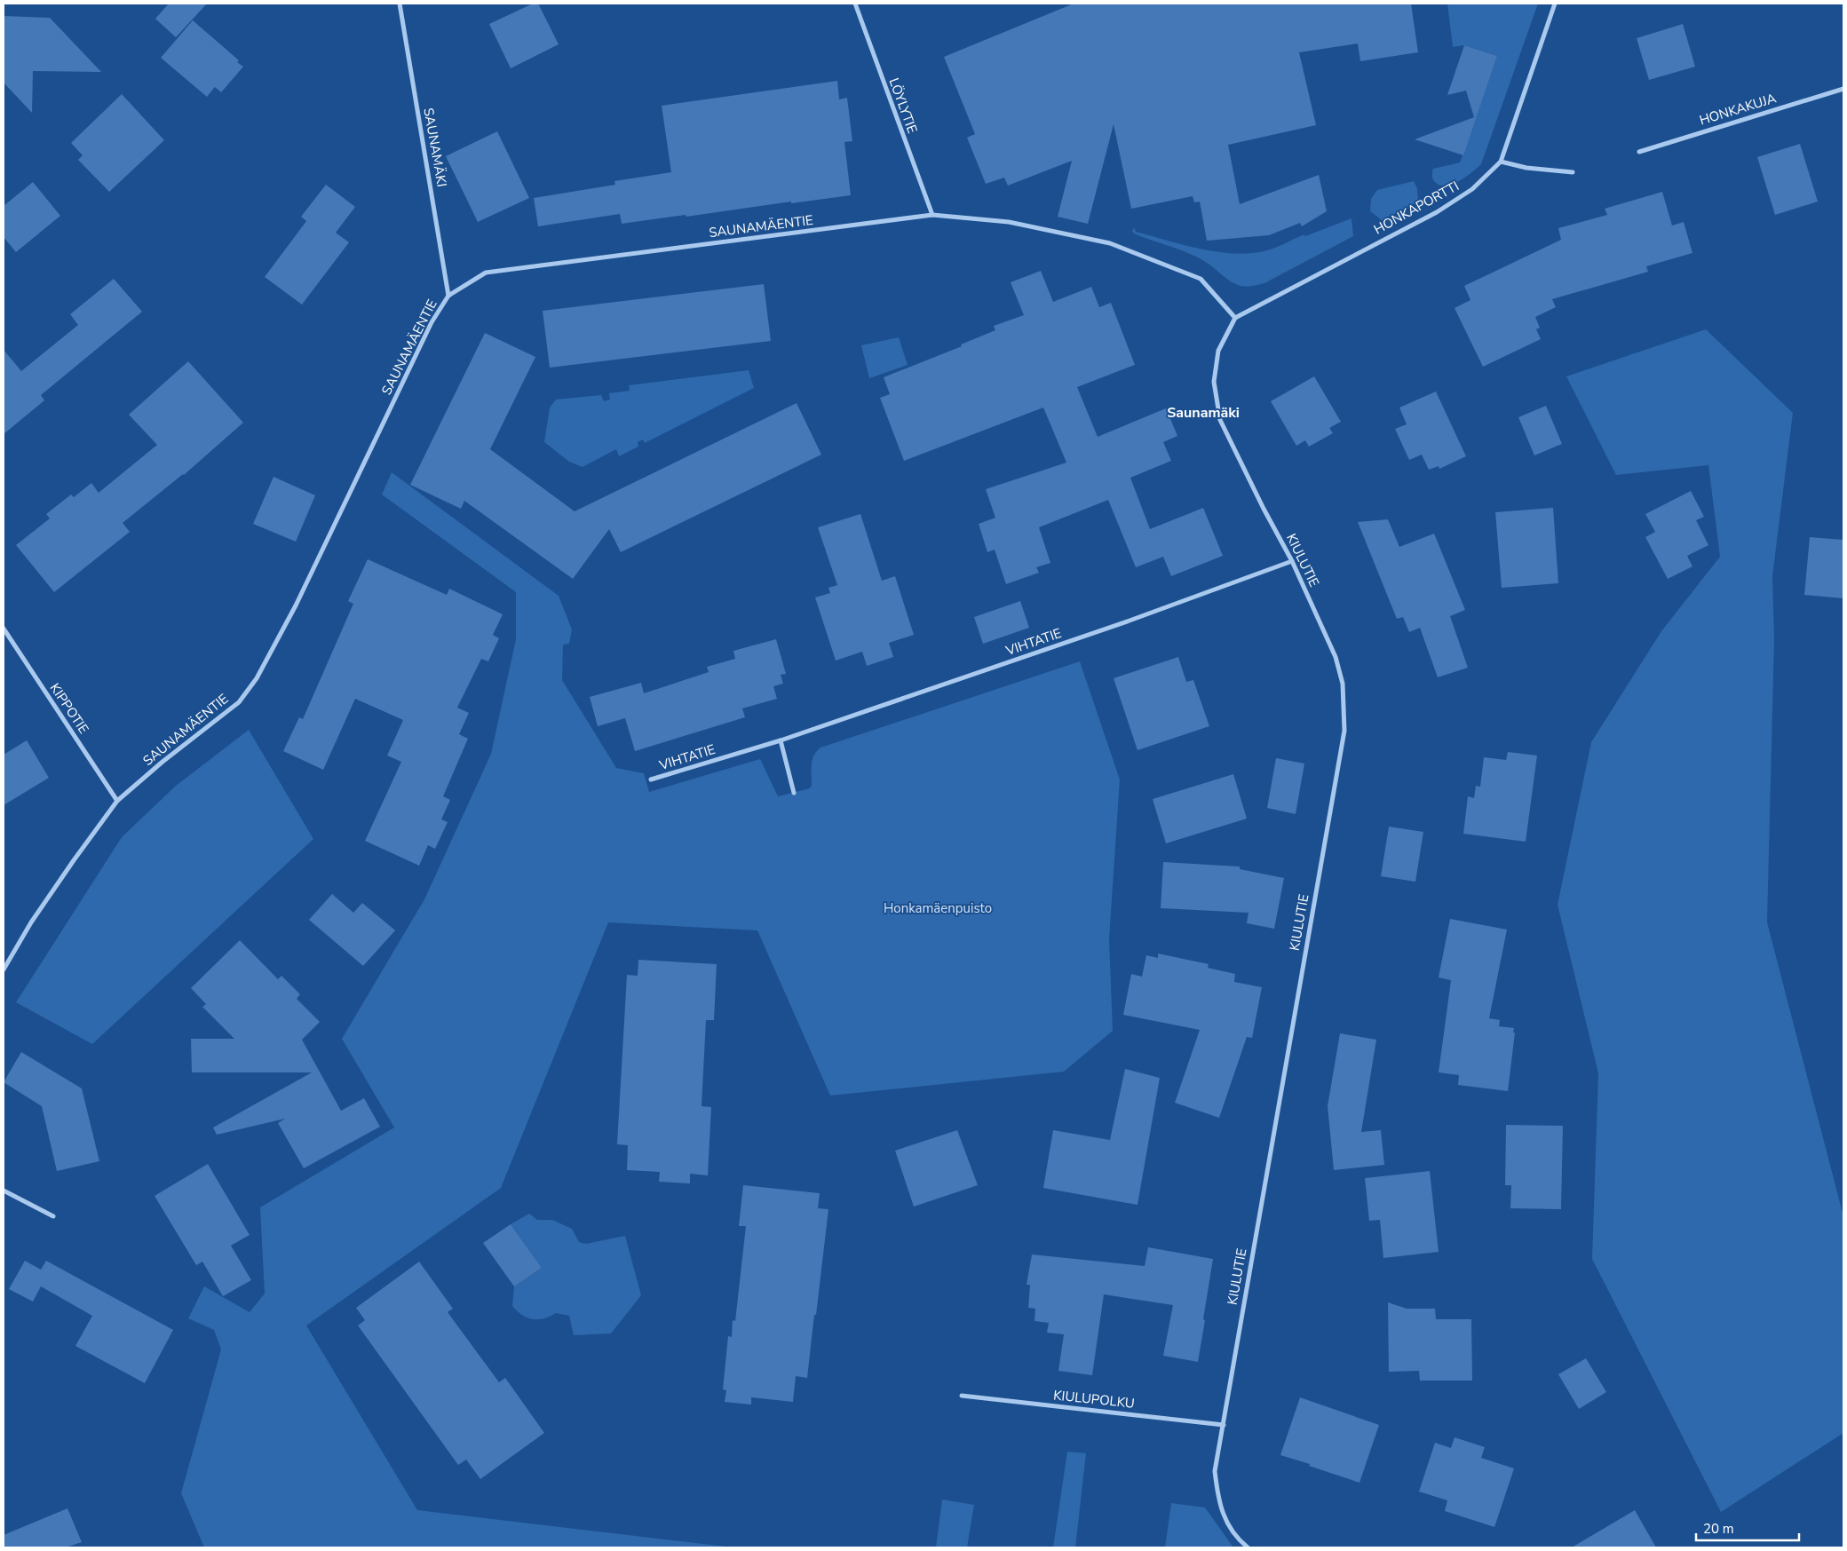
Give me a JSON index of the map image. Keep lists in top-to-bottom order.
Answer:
{
  "streets": {
    "street": [
      "LÖYLYTIE",
      "HONKAKUJA",
      "SAUNAMÄKI",
      "HONKAPORTTI",
      "SAUNAMÄENTIE",
      "KIULUTIE",
      "VIHTATIE",
      "KIPPOTIE",
      "KIULUPOLKU"
    ]
  },
  "crossings": [
    ["LÖYLYTIE", "SAUNAMÄENTIE"],
    ["SAUNAMÄKI", "SAUNAMÄENTIE"],
    ["HONKAPORTTI", "SAUNAMÄENTIE"],
    ["HONKAPORTTI", "KIULUTIE"],
    ["SAUNAMÄENTIE", "KIULUTIE"],
    ["SAUNAMÄENTIE", "KIPPOTIE"],
    ["KIULUTIE", "VIHTATIE"],
    ["KIULUTIE", "KIULUPOLKU"]
  ],
  "districts": ["Saunamäki"],
  "parks": ["Honkamäenpuisto"],
  "scale_bar": "20 m"
}
